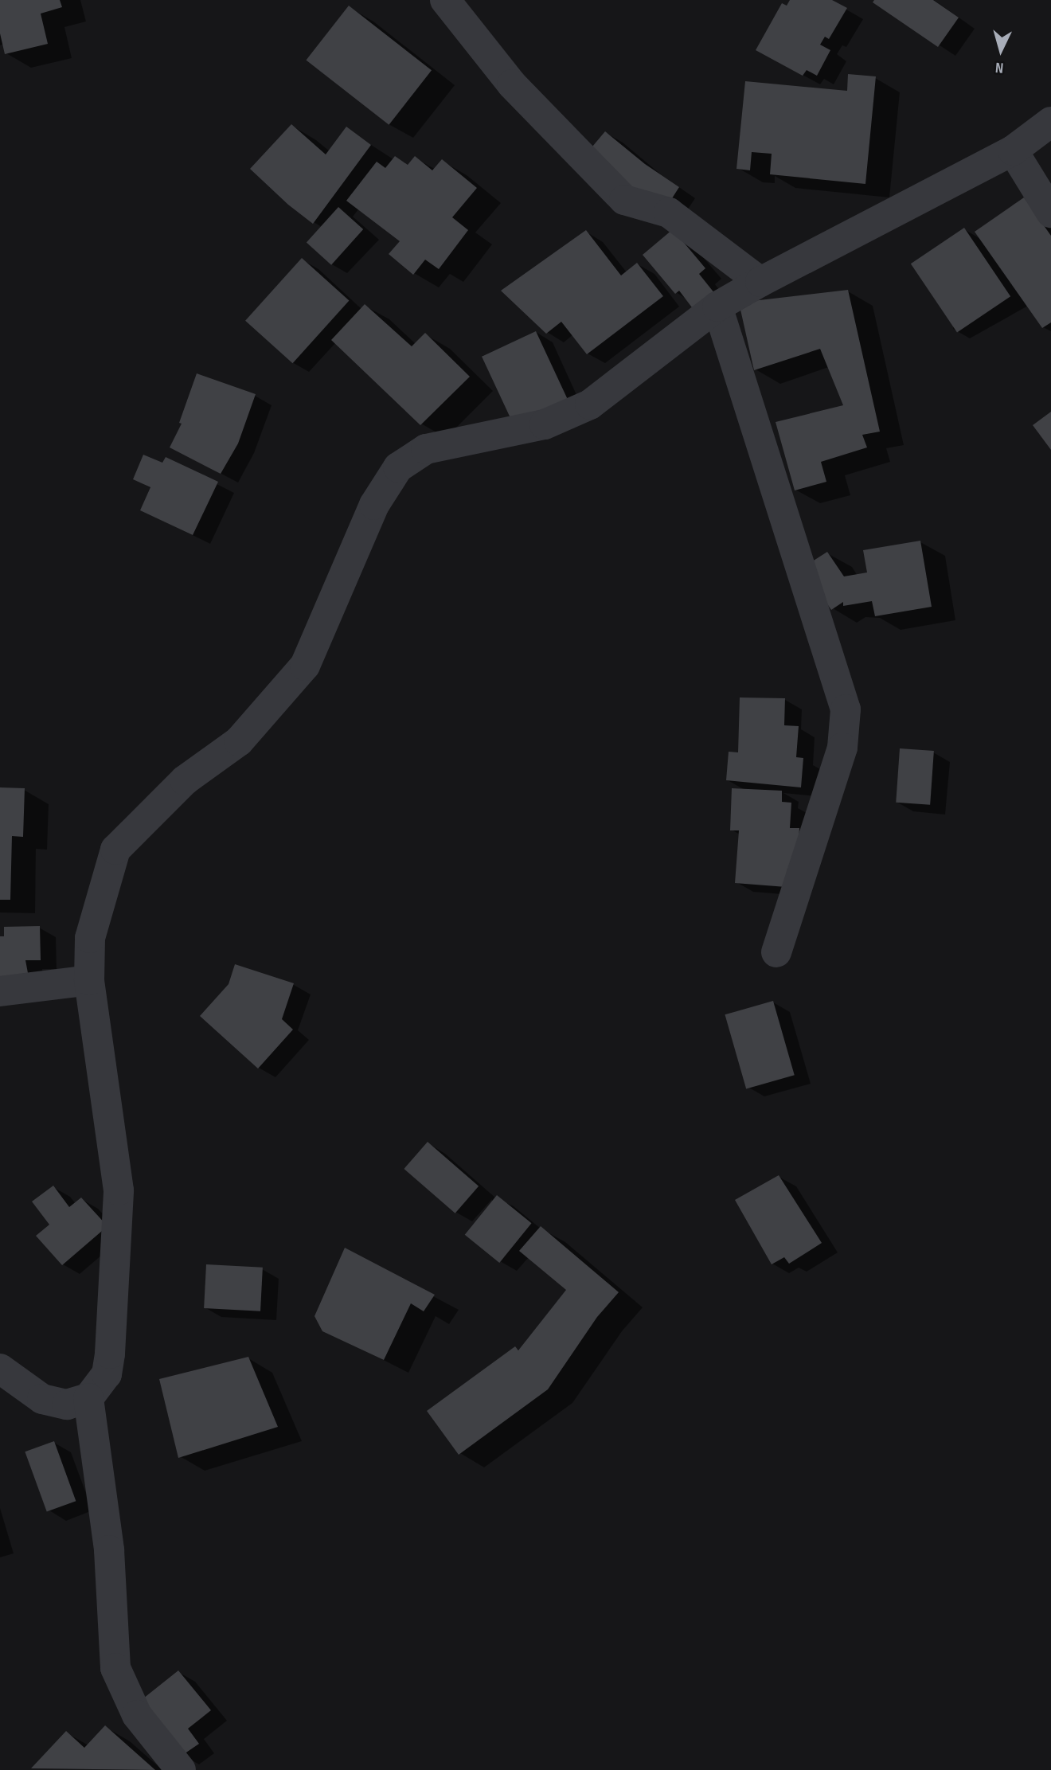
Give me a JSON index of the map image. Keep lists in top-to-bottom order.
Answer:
{
  "north": "bottom"
}
